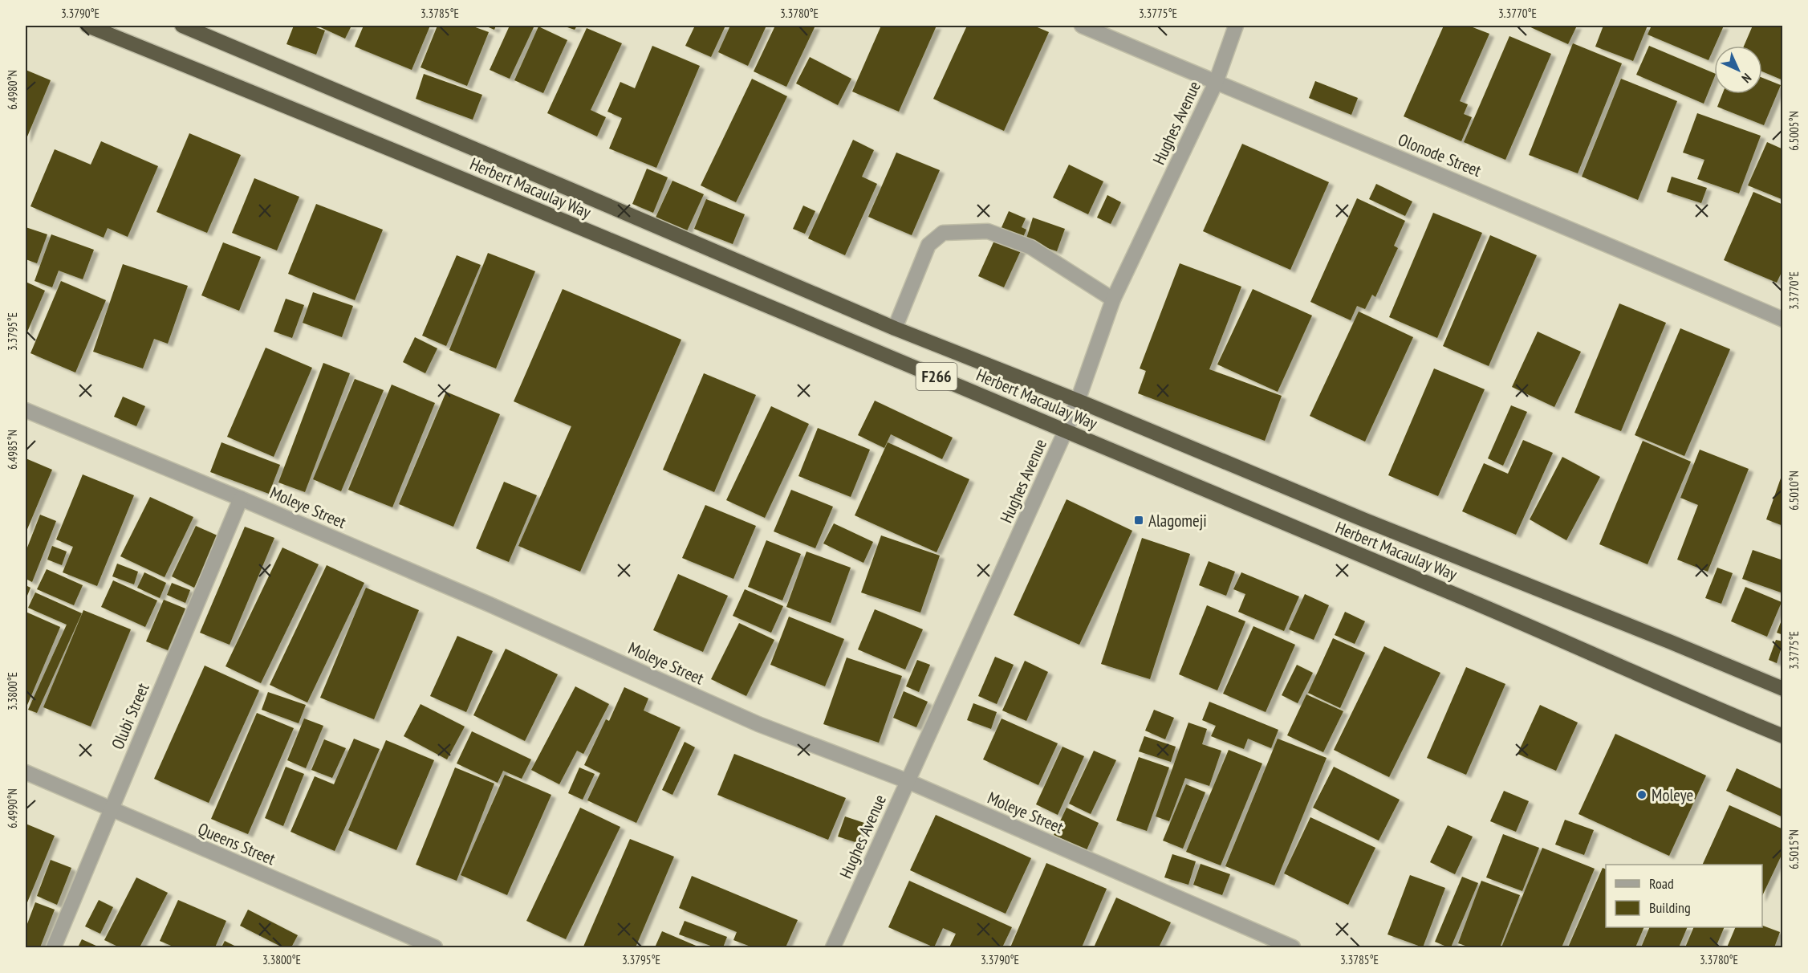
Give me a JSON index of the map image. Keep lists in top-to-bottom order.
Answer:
{
  "streets": {
    "highway": ["Herbert Macaulay Way", "F266"],
    "street": [
      "Hughes Avenue",
      "Olonode Street",
      "Moleye Street",
      "Olubi Street",
      "Queens Street"
    ]
  },
  "crossings": [
    ["Hughes Avenue", "Olonode Street"],
    ["Hughes Avenue", "Herbert Macaulay Way"],
    ["Hughes Avenue", "Moleye Street"],
    ["Moleye Street", "Olubi Street"],
    ["Olubi Street", "Queens Street"]
  ],
  "places": {
    "transit": ["Alagomeji"],
    "other": ["Moleye"]
  },
  "legend": ["Road", "Building"],
  "north": "bottom right",
  "coordinates": [
    "3.3790°E",
    "3.3785°E",
    "3.3780°E",
    "3.3775°E",
    "3.3770°E",
    "6.4980°N",
    "6.5005°N",
    "3.3795°E",
    "6.4985°N",
    "6.5010°N",
    "3.3800°E",
    "6.4990°N",
    "6.5015°N"
  ]
}
